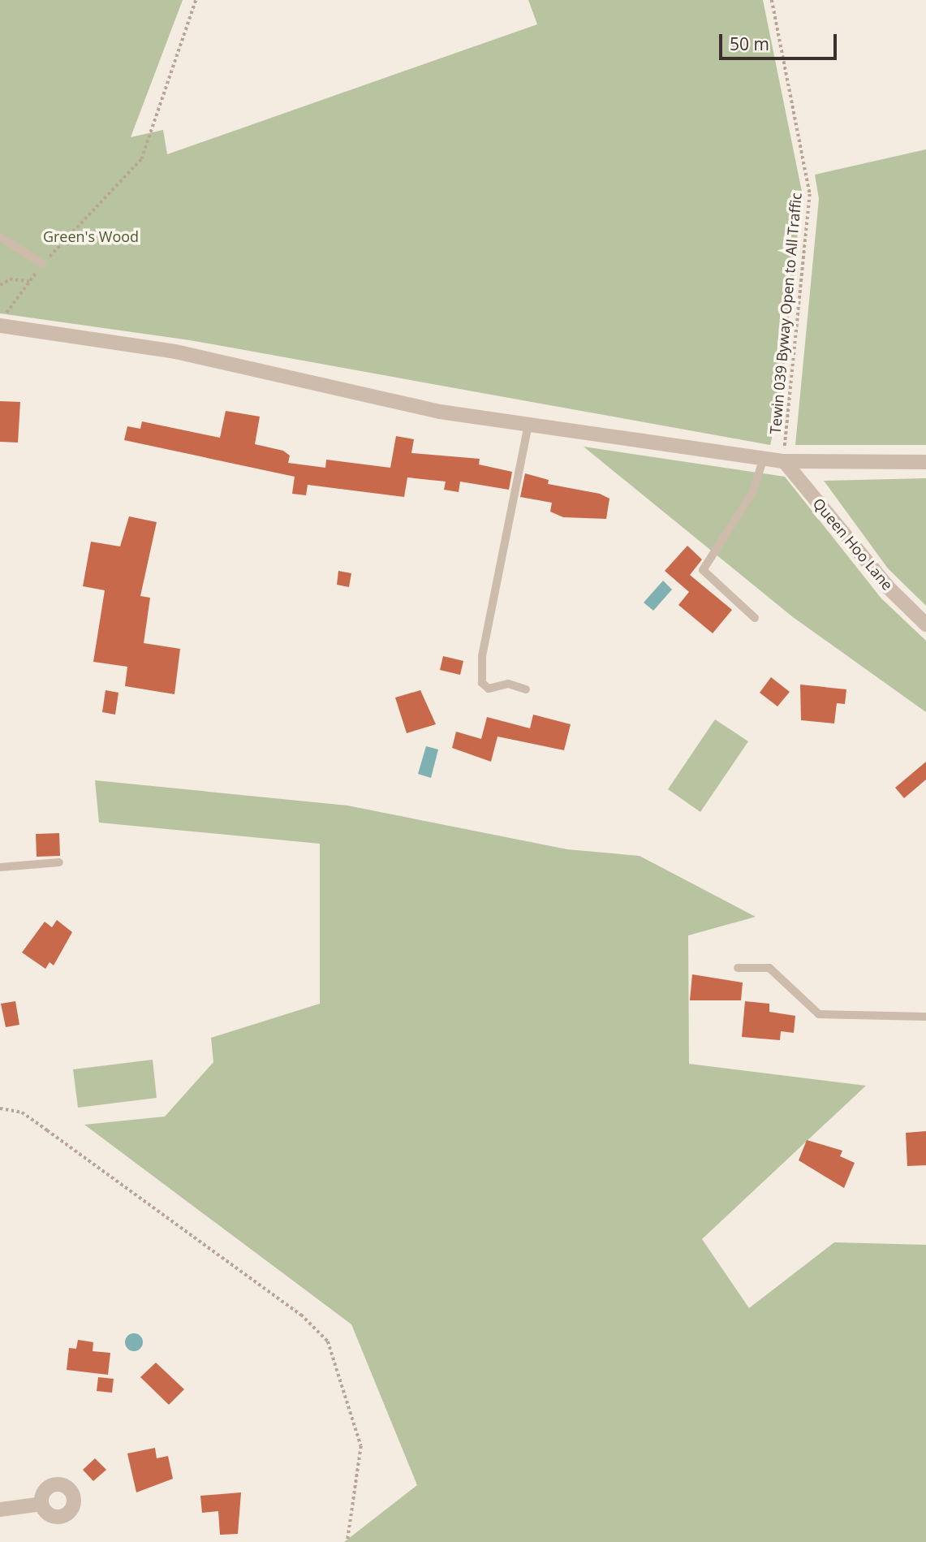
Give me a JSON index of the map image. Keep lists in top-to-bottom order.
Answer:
{
  "streets": {
    "street": ["Queen Hoo Lane"],
    "path": ["Tewin 039 Byway Open to All Traffic"]
  },
  "crossings": [
    ["Tewin 039 Byway Open to All Traffic", "Queen Hoo Lane"]
  ],
  "parks": ["Green's Wood"],
  "scale_bar": "50 m"
}
